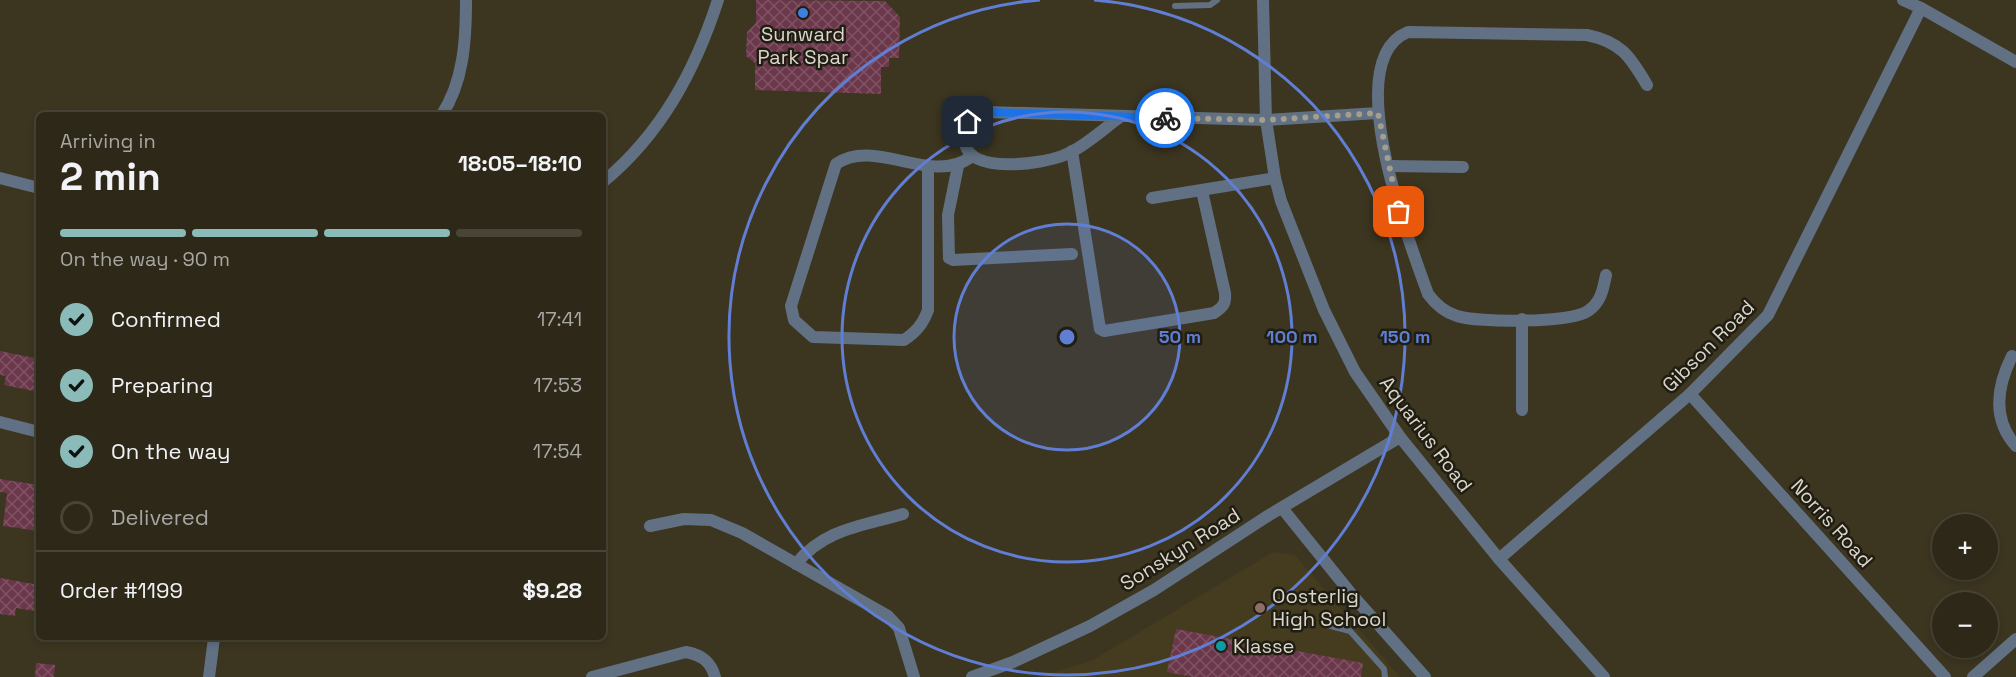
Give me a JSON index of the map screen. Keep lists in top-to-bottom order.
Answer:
{
  "streets": {
    "street": [
      "Gibson Road",
      "Aquarius Road",
      "Norris Road",
      "Sonskyn Road"
    ]
  },
  "crossings": [
    ["Gibson Road", "Aquarius Road"],
    ["Gibson Road", "Norris Road"],
    ["Aquarius Road", "Sonskyn Road"]
  ],
  "places": ["Sunward Park Spar", "Oosterlig High School", "Klasse"],
  "page": {
    "heading": ["2 min", "Arriving in", "18:05–18:10"],
    "panel": ["Order #1199", "$9.28"],
    "bar": "On the way · 90 m",
    "list": [
      ["Confirmed", "17:41"],
      ["Preparing", "17:53"],
      ["On the way", "17:54"],
      "Delivered"
    ],
    "map_buttons": ["+", "−"]
  },
  "rings": ["50 m", "100 m", "150 m"]
}
